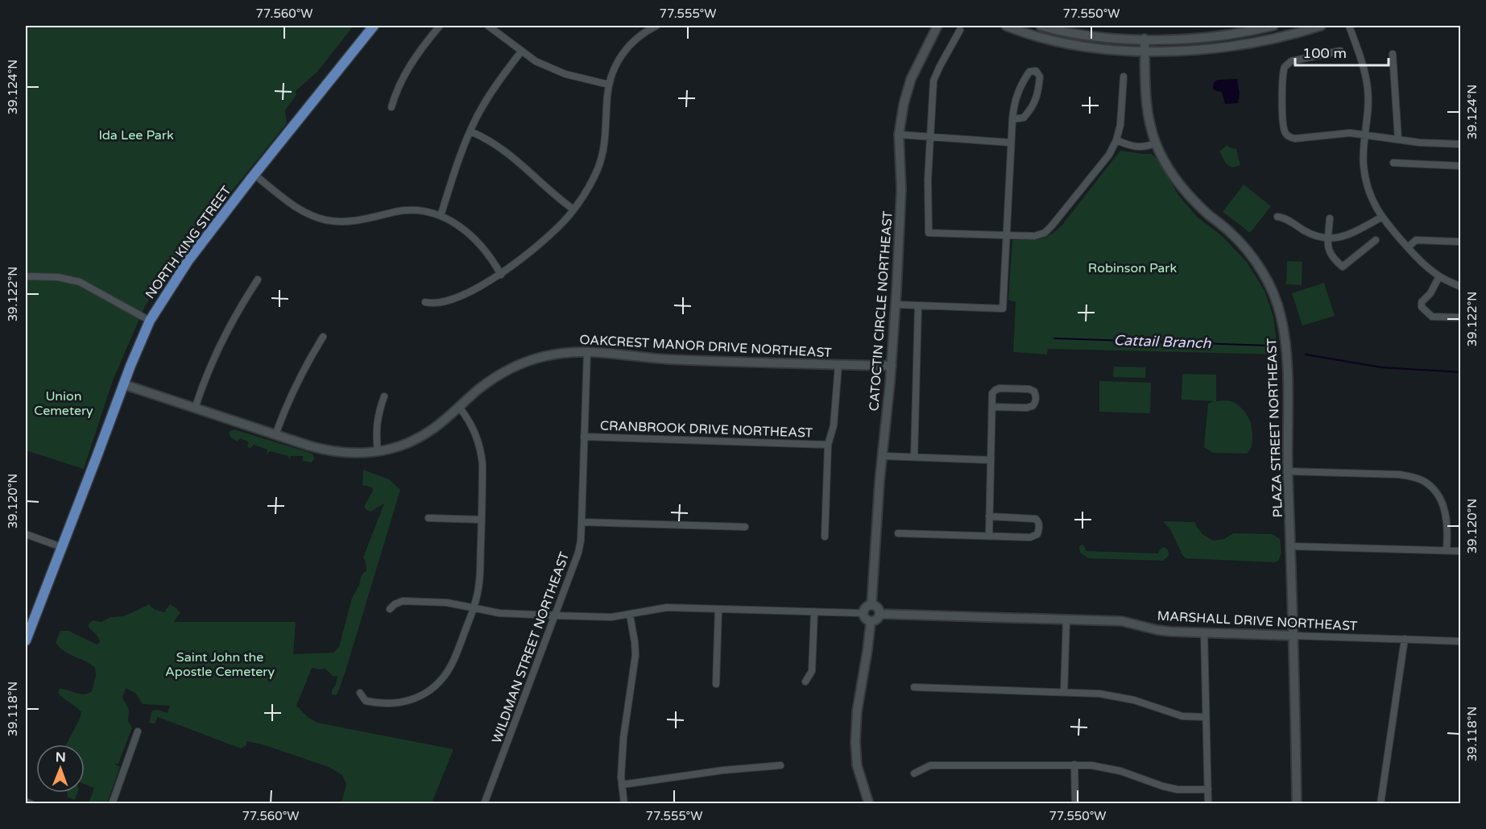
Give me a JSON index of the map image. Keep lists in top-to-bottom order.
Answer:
{
  "streets": {
    "main road": ["NORTH KING STREET"],
    "street": [
      "CATOCTIN CIRCLE NORTHEAST",
      "OAKCREST MANOR DRIVE NORTHEAST",
      "PLAZA STREET NORTHEAST",
      "CRANBROOK DRIVE NORTHEAST",
      "MARSHALL DRIVE NORTHEAST",
      "WILDMAN STREET NORTHEAST"
    ]
  },
  "crossings": [
    ["NORTH KING STREET", "OAKCREST MANOR DRIVE NORTHEAST"],
    ["CATOCTIN CIRCLE NORTHEAST", "OAKCREST MANOR DRIVE NORTHEAST"],
    ["CATOCTIN CIRCLE NORTHEAST", "MARSHALL DRIVE NORTHEAST"],
    ["OAKCREST MANOR DRIVE NORTHEAST", "WILDMAN STREET NORTHEAST"],
    ["PLAZA STREET NORTHEAST", "MARSHALL DRIVE NORTHEAST"],
    ["CRANBROOK DRIVE NORTHEAST", "WILDMAN STREET NORTHEAST"]
  ],
  "water": ["Cattail Branch"],
  "parks": [
    "Ida Lee Park",
    "Robinson Park",
    "Union Cemetery",
    "Saint John the Apostle Cemetery"
  ],
  "scale_bar": "100 m",
  "north": "top",
  "coordinates": [
    "77.560°W",
    "77.555°W",
    "77.550°W",
    "39.124°N",
    "39.122°N",
    "39.120°N",
    "39.118°N"
  ]
}
